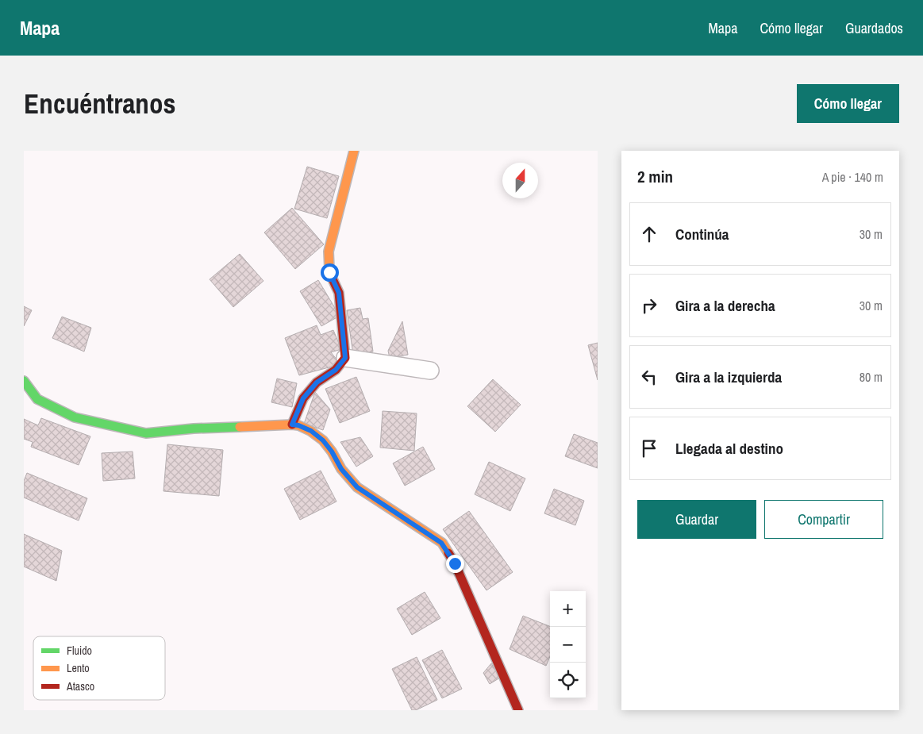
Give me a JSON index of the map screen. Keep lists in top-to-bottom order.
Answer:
{
  "legend": ["Fluido", "Lento", "Atasco"],
  "north": "top",
  "page": {
    "header": "Mapa",
    "nav": ["Mapa", "Cómo llegar", "Guardados"],
    "buttons": [
      "Cómo llegar",
      ["Guardar", "Compartir"]
    ],
    "title": "Encuéntranos",
    "heading": ["2 min", "A pie · 140 m"],
    "list": [
      ["Continúa", "30 m"],
      ["Gira a la derecha", "30 m"],
      ["Gira a la izquierda", "80 m"],
      "Llegada al destino"
    ],
    "map_buttons": ["+", "−"]
  }
}
